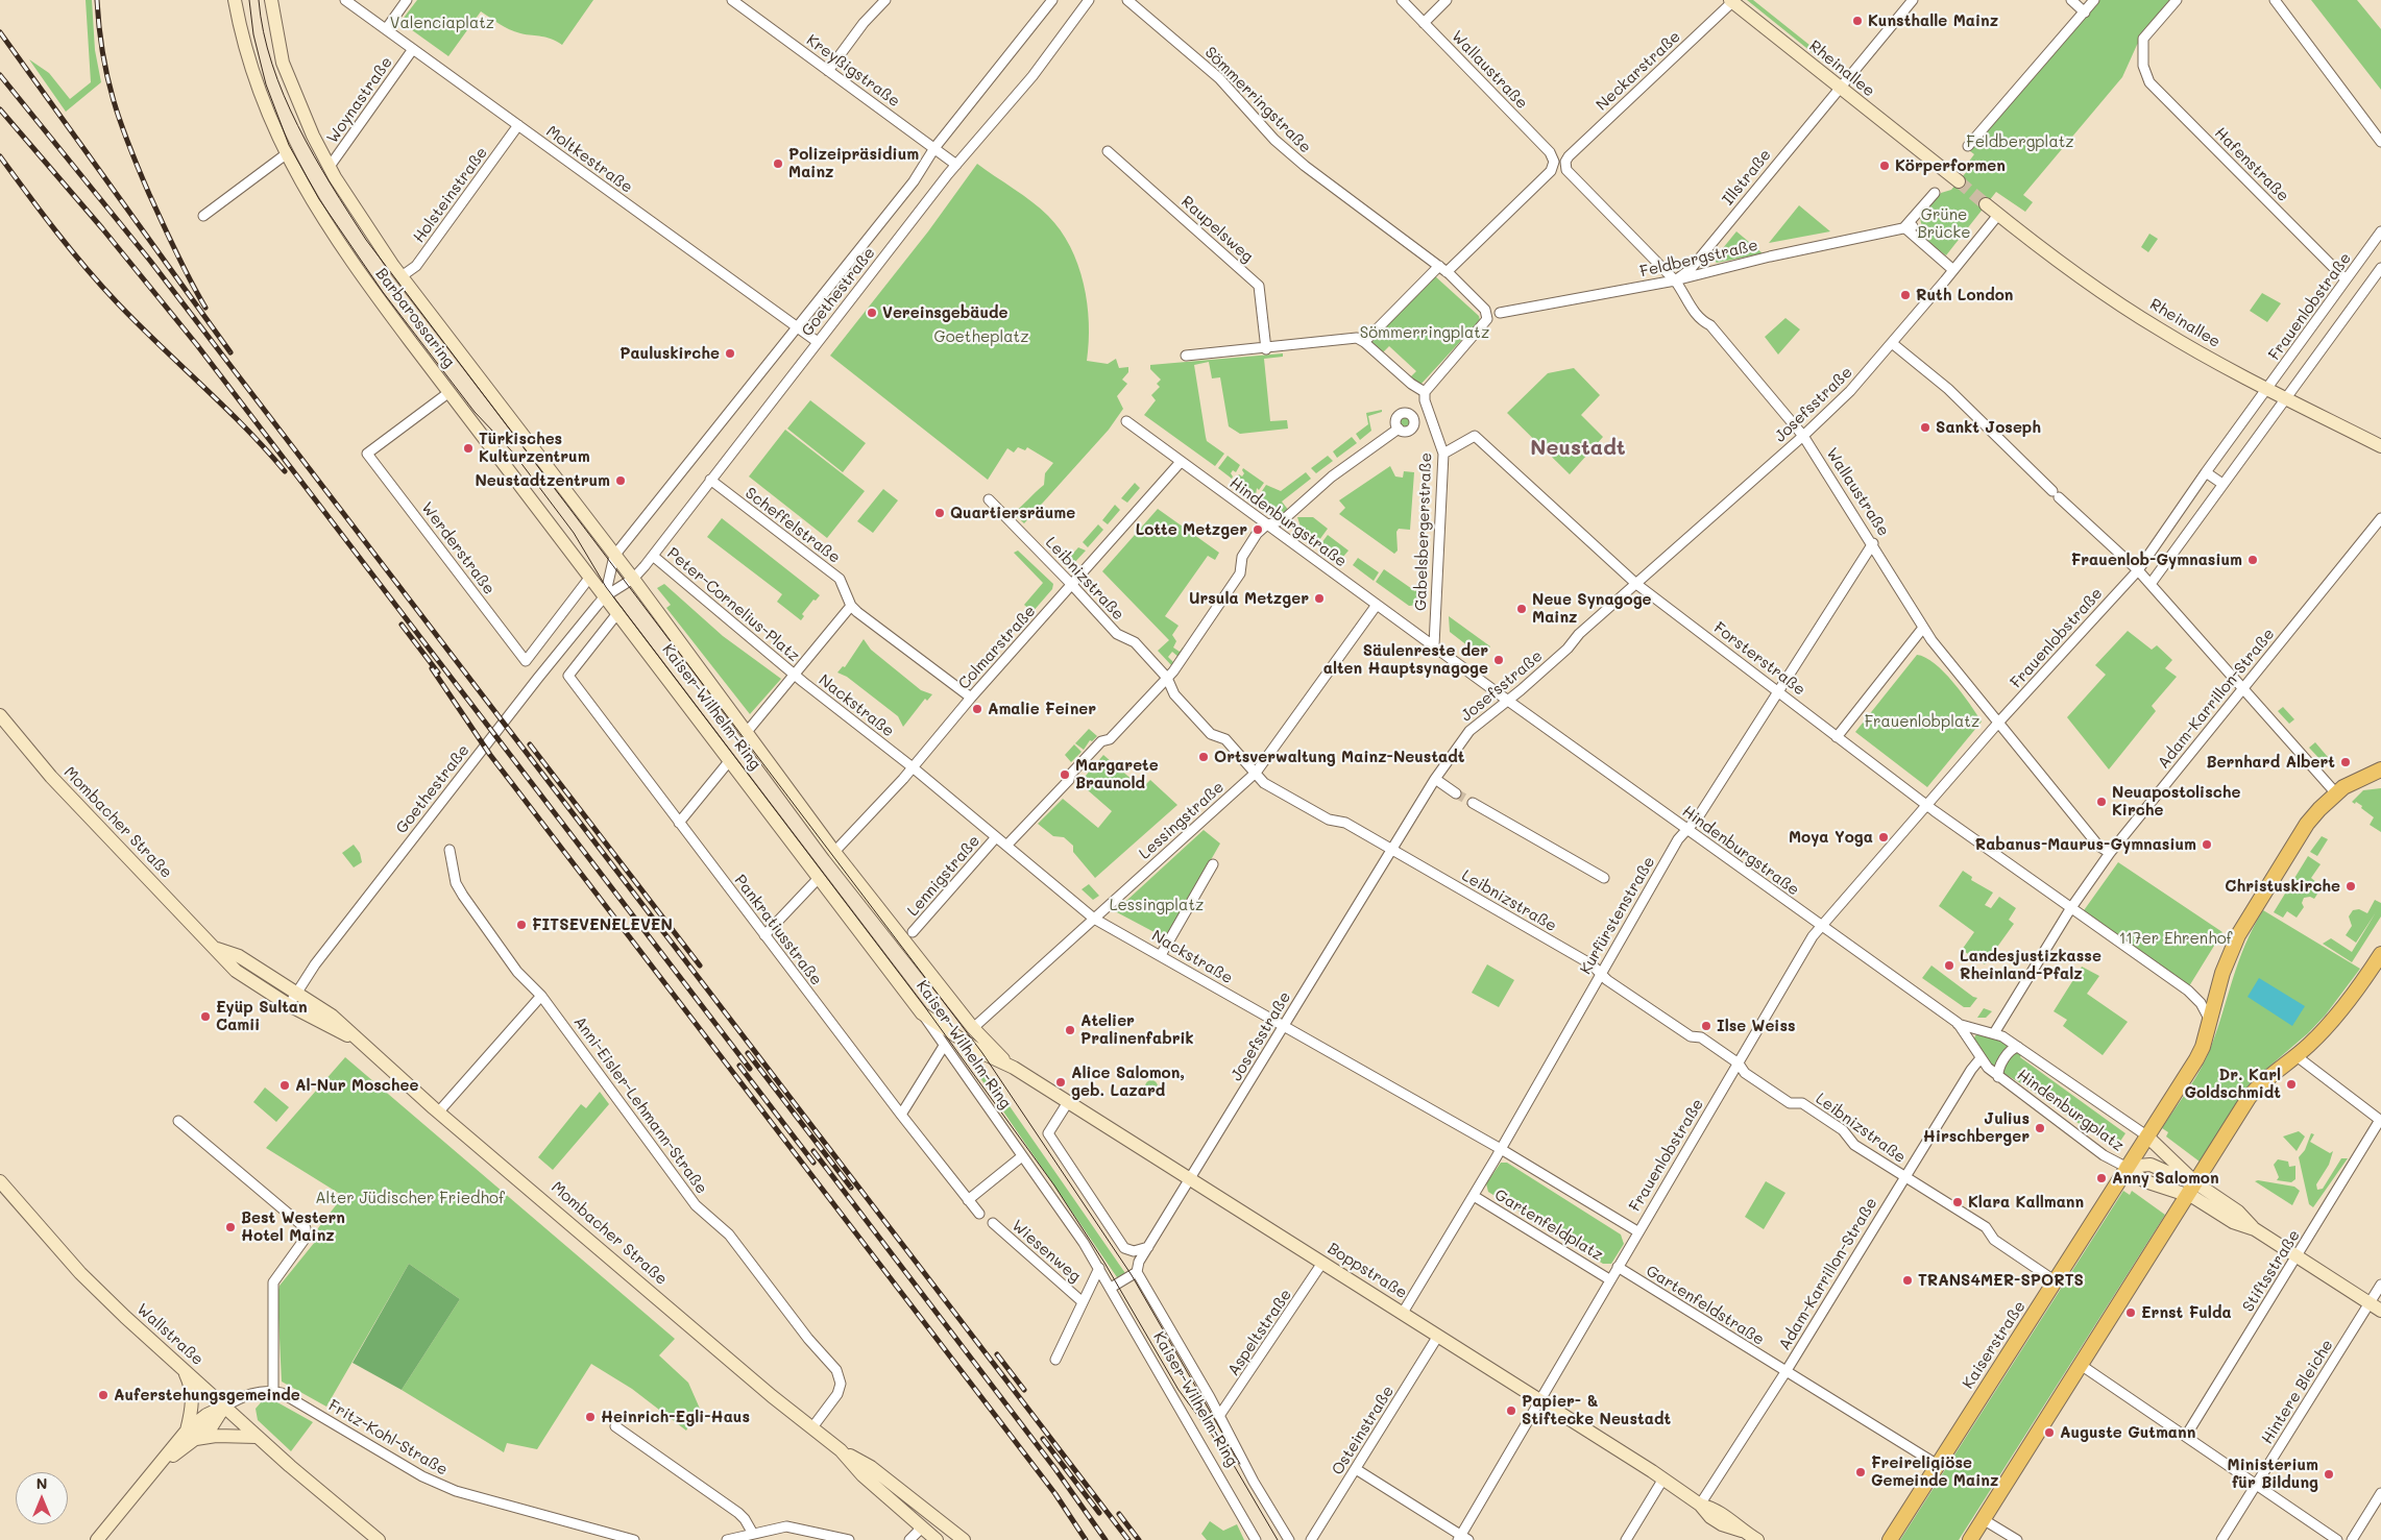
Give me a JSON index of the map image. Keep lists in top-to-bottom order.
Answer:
{
  "streets": {
    "main road": ["Kaiserstraße"],
    "street": [
      "Rheinallee",
      "Wallaustraße",
      "Kreyßigstraße",
      "Neckarstraße",
      "Woynastraße",
      "Sömmerringstraße",
      "Moltkestraße",
      "Hafenstraße",
      "Illstraße",
      "Holsteinstraße",
      "Raupelsweg",
      "Feldbergstraße",
      "Goethestraße",
      "Frauenlobstraße",
      "Barbarossaring",
      "Josefsstraße",
      "Hindenburgstraße",
      "Scheffelstraße",
      "Gabelsbergerstraße",
      "Werderstraße",
      "Leibnizstraße",
      "Peter-Cornelius-Platz",
      "Colmarstraße",
      "Forsterstraße",
      "Adam-Karrillon-Straße",
      "Nackstraße",
      "Kaiser-Wilhelm-Ring",
      "Lessingstraße",
      "Mombacher Straße",
      "Lennigstraße",
      "Kurfürstenstraße",
      "Pankratiusstraße",
      "Anni-Eisler-Lehmann-Straße",
      "Hindenburgplatz",
      "Gartenfeldplatz",
      "Wiesenweg",
      "Boppstraße",
      "Stiftsstraße",
      "Gartenfeldstraße",
      "Aspeltstraße",
      "Wallstraße",
      "Hintere Bleiche",
      "Osteinstraße",
      "Fritz-Kohl-Straße"
    ]
  },
  "crossings": [
    ["Rheinallee", "Neckarstraße"],
    ["Rheinallee", "Illstraße"],
    ["Rheinallee", "Frauenlobstraße"],
    ["Rheinallee", "Josefsstraße"],
    ["Wallaustraße", "Neckarstraße"],
    ["Wallaustraße", "Sömmerringstraße"],
    ["Wallaustraße", "Illstraße"],
    ["Wallaustraße", "Feldbergstraße"],
    ["Wallaustraße", "Frauenlobstraße"],
    ["Wallaustraße", "Josefsstraße"],
    ["Wallaustraße", "Adam-Karrillon-Straße"],
    ["Wallaustraße", "Kurfürstenstraße"],
    ["Kreyßigstraße", "Goethestraße"],
    ["Woynastraße", "Moltkestraße"],
    ["Woynastraße", "Barbarossaring"],
    ["Moltkestraße", "Holsteinstraße"],
    ["Moltkestraße", "Goethestraße"],
    ["Hafenstraße", "Frauenlobstraße"],
    ["Illstraße", "Feldbergstraße"],
    ["Holsteinstraße", "Barbarossaring"],
    ["Goethestraße", "Barbarossaring"],
    ["Goethestraße", "Scheffelstraße"],
    ["Goethestraße", "Peter-Cornelius-Platz"],
    ["Goethestraße", "Kaiser-Wilhelm-Ring"],
    ["Goethestraße", "Mombacher Straße"],
    ["Frauenlobstraße", "Hindenburgstraße"],
    ["Frauenlobstraße", "Leibnizstraße"],
    ["Frauenlobstraße", "Forsterstraße"],
    ["Frauenlobstraße", "Gartenfeldplatz"],
    ["Frauenlobstraße", "Boppstraße"],
    ["Frauenlobstraße", "Gartenfeldstraße"],
    ["Barbarossaring", "Werderstraße"],
    ["Barbarossaring", "Kaiser-Wilhelm-Ring"],
    ["Josefsstraße", "Hindenburgstraße"],
    ["Josefsstraße", "Leibnizstraße"],
    ["Josefsstraße", "Forsterstraße"],
    ["Josefsstraße", "Nackstraße"],
    ["Josefsstraße", "Kaiser-Wilhelm-Ring"],
    ["Josefsstraße", "Boppstraße"],
    ["Hindenburgstraße", "Gabelsbergerstraße"],
    ["Hindenburgstraße", "Colmarstraße"],
    ["Hindenburgstraße", "Lessingstraße"],
    ["Hindenburgstraße", "Kurfürstenstraße"],
    ["Hindenburgstraße", "Hindenburgplatz"],
    ["Scheffelstraße", "Colmarstraße"],
    ["Gabelsbergerstraße", "Forsterstraße"],
    ["Leibnizstraße", "Colmarstraße"],
    ["Leibnizstraße", "Adam-Karrillon-Straße"],
    ["Leibnizstraße", "Lessingstraße"],
    ["Leibnizstraße", "Kurfürstenstraße"],
    ["Leibnizstraße", "Kaiserstraße"],
    ["Peter-Cornelius-Platz", "Nackstraße"],
    ["Colmarstraße", "Nackstraße"],
    ["Colmarstraße", "Kaiser-Wilhelm-Ring"],
    ["Forsterstraße", "Adam-Karrillon-Straße"],
    ["Forsterstraße", "Kurfürstenstraße"],
    ["Adam-Karrillon-Straße", "Hindenburgplatz"],
    ["Adam-Karrillon-Straße", "Boppstraße"],
    ["Adam-Karrillon-Straße", "Gartenfeldstraße"],
    ["Nackstraße", "Lessingstraße"],
    ["Nackstraße", "Lennigstraße"],
    ["Nackstraße", "Kurfürstenstraße"],
    ["Kaiser-Wilhelm-Ring", "Lessingstraße"],
    ["Kaiser-Wilhelm-Ring", "Pankratiusstraße"],
    ["Kaiser-Wilhelm-Ring", "Boppstraße"],
    ["Kaiser-Wilhelm-Ring", "Aspeltstraße"],
    ["Lessingstraße", "Boppstraße"],
    ["Mombacher Straße", "Anni-Eisler-Lehmann-Straße"],
    ["Kurfürstenstraße", "Gartenfeldplatz"],
    ["Kurfürstenstraße", "Boppstraße"],
    ["Hindenburgplatz", "Kaiserstraße"],
    ["Boppstraße", "Aspeltstraße"],
    ["Boppstraße", "Osteinstraße"],
    ["Gartenfeldstraße", "Kaiserstraße"]
  ],
  "districts": ["Neustadt"],
  "parks": [
    "Valenciaplatz",
    "Feldbergplatz",
    "Grüne Brücke",
    "Sömmerringplatz",
    "Goetheplatz",
    "Frauenlobplatz",
    "Lessingplatz",
    "117er Ehrenhof",
    "Alter Jüdischer Friedhof"
  ],
  "places": [
    "Kunsthalle Mainz",
    "Polizeipräsidium Mainz",
    "Körperformen",
    "Ruth London",
    "Vereinsgebäude",
    "Pauluskirche",
    "Sankt Joseph",
    "Türkisches Kulturzentrum",
    "Neustadtzentrum",
    "Quartiersräume",
    "Lotte Metzger",
    "Frauenlob-Gymnasium",
    "Ursula Metzger",
    "Neue Synagoge Mainz",
    "Säulenreste der alten Hauptsynagoge",
    "Amalie Feiner",
    "Ortsverwaltung Mainz-Neustadt",
    "Bernhard Albert",
    "Margarete Braunold",
    "Neuapostolische Kirche",
    "Moya Yoga",
    "Rabanus-Maurus-Gymnasium",
    "Christuskirche",
    "FITSEVENELEVEN",
    "Landesjustizkasse Rheinland-Pfalz",
    "Eyüp Sultan Camii",
    "Ilse Weiss",
    "Atelier Pralinenfabrik",
    "Alice Salomon, geb. Lazard",
    "Dr. Karl Goldschmidt",
    "Al-Nur Moschee",
    "Julius Hirschberger",
    "Anny Salomon",
    "Klara Kallmann",
    "Best Western Hotel Mainz",
    "TRANS4MER-SPORTS",
    "Ernst Fulda",
    "Auferstehungsgemeinde",
    "Papier- & Stiftecke Neustadt",
    "Heinrich-Egli-Haus",
    "Auguste Gutmann",
    "Freireligiöse Gemeinde Mainz",
    "Ministerium für Bildung"
  ],
  "north": "top"
}
